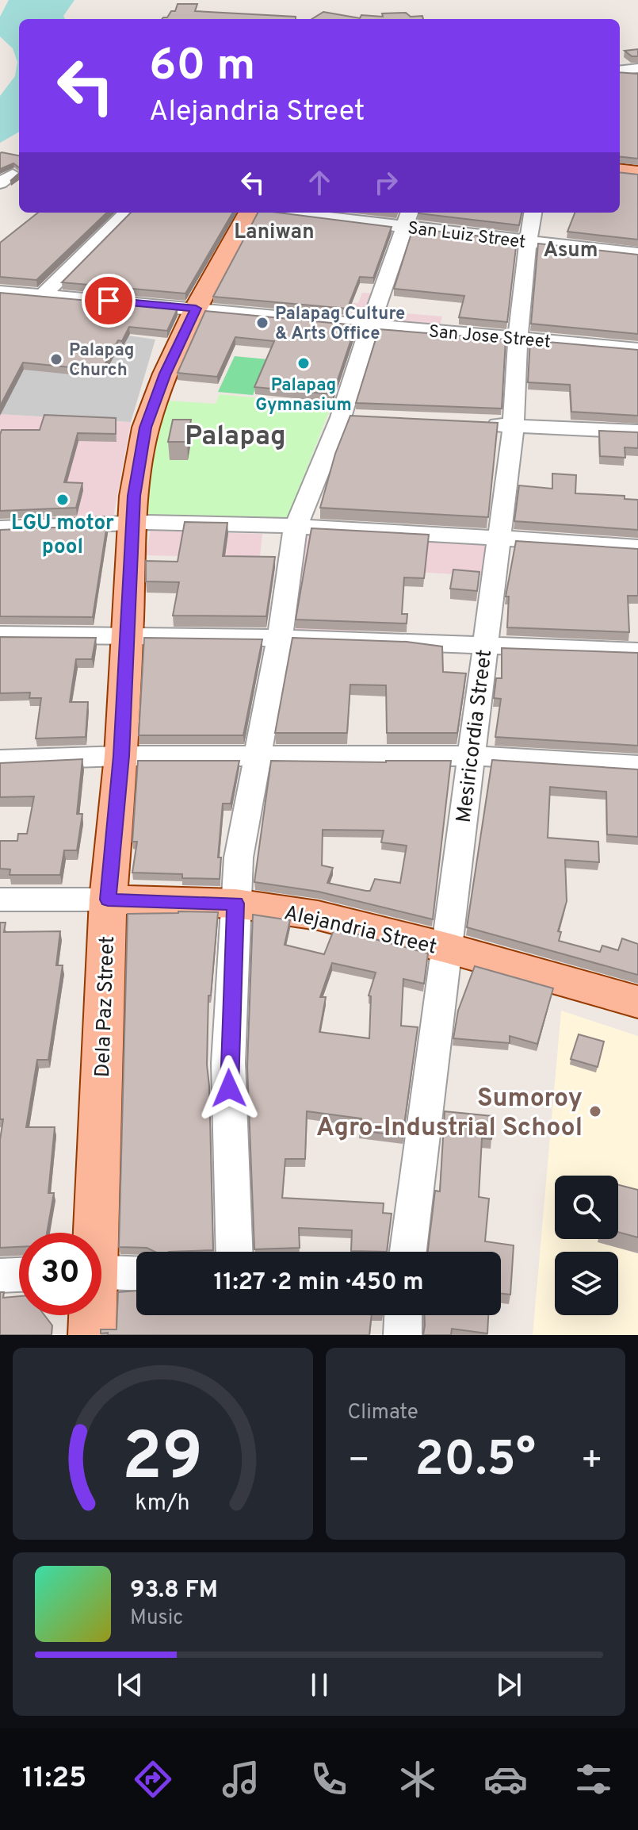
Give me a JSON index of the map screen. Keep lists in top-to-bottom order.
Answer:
{
  "streets": {
    "main road": ["Alejandria Street", "Dela Paz Street"],
    "street": ["San Luiz Street", "San Jose Street", "Mesiricordia Street"]
  },
  "crossings": [
    ["San Luiz Street", "Mesiricordia Street"],
    ["San Jose Street", "Mesiricordia Street"],
    ["San Jose Street", "Dela Paz Street"],
    ["Mesiricordia Street", "Alejandria Street"],
    ["Alejandria Street", "Dela Paz Street"]
  ],
  "districts": ["Laniwan", "Asum", "Palapag"],
  "places": [
    "Palapag Culture & Arts Office",
    "Palapag Church",
    "Palapag Gymnasium",
    "LGU motor pool",
    "Sumoroy Agro-Industrial School"
  ],
  "page": {
    "turn": ["60 m", "Alejandria Street"],
    "limit": "30",
    "trip": "11:27 · 2 min · 450 m",
    "tile": "Climate",
    "heat": ["−", "20.5°", "+"],
    "song": ["93.8 FM", "Music"],
    "tabs": "11:25",
    "gauge": ["29", "km/h"]
  }
}
